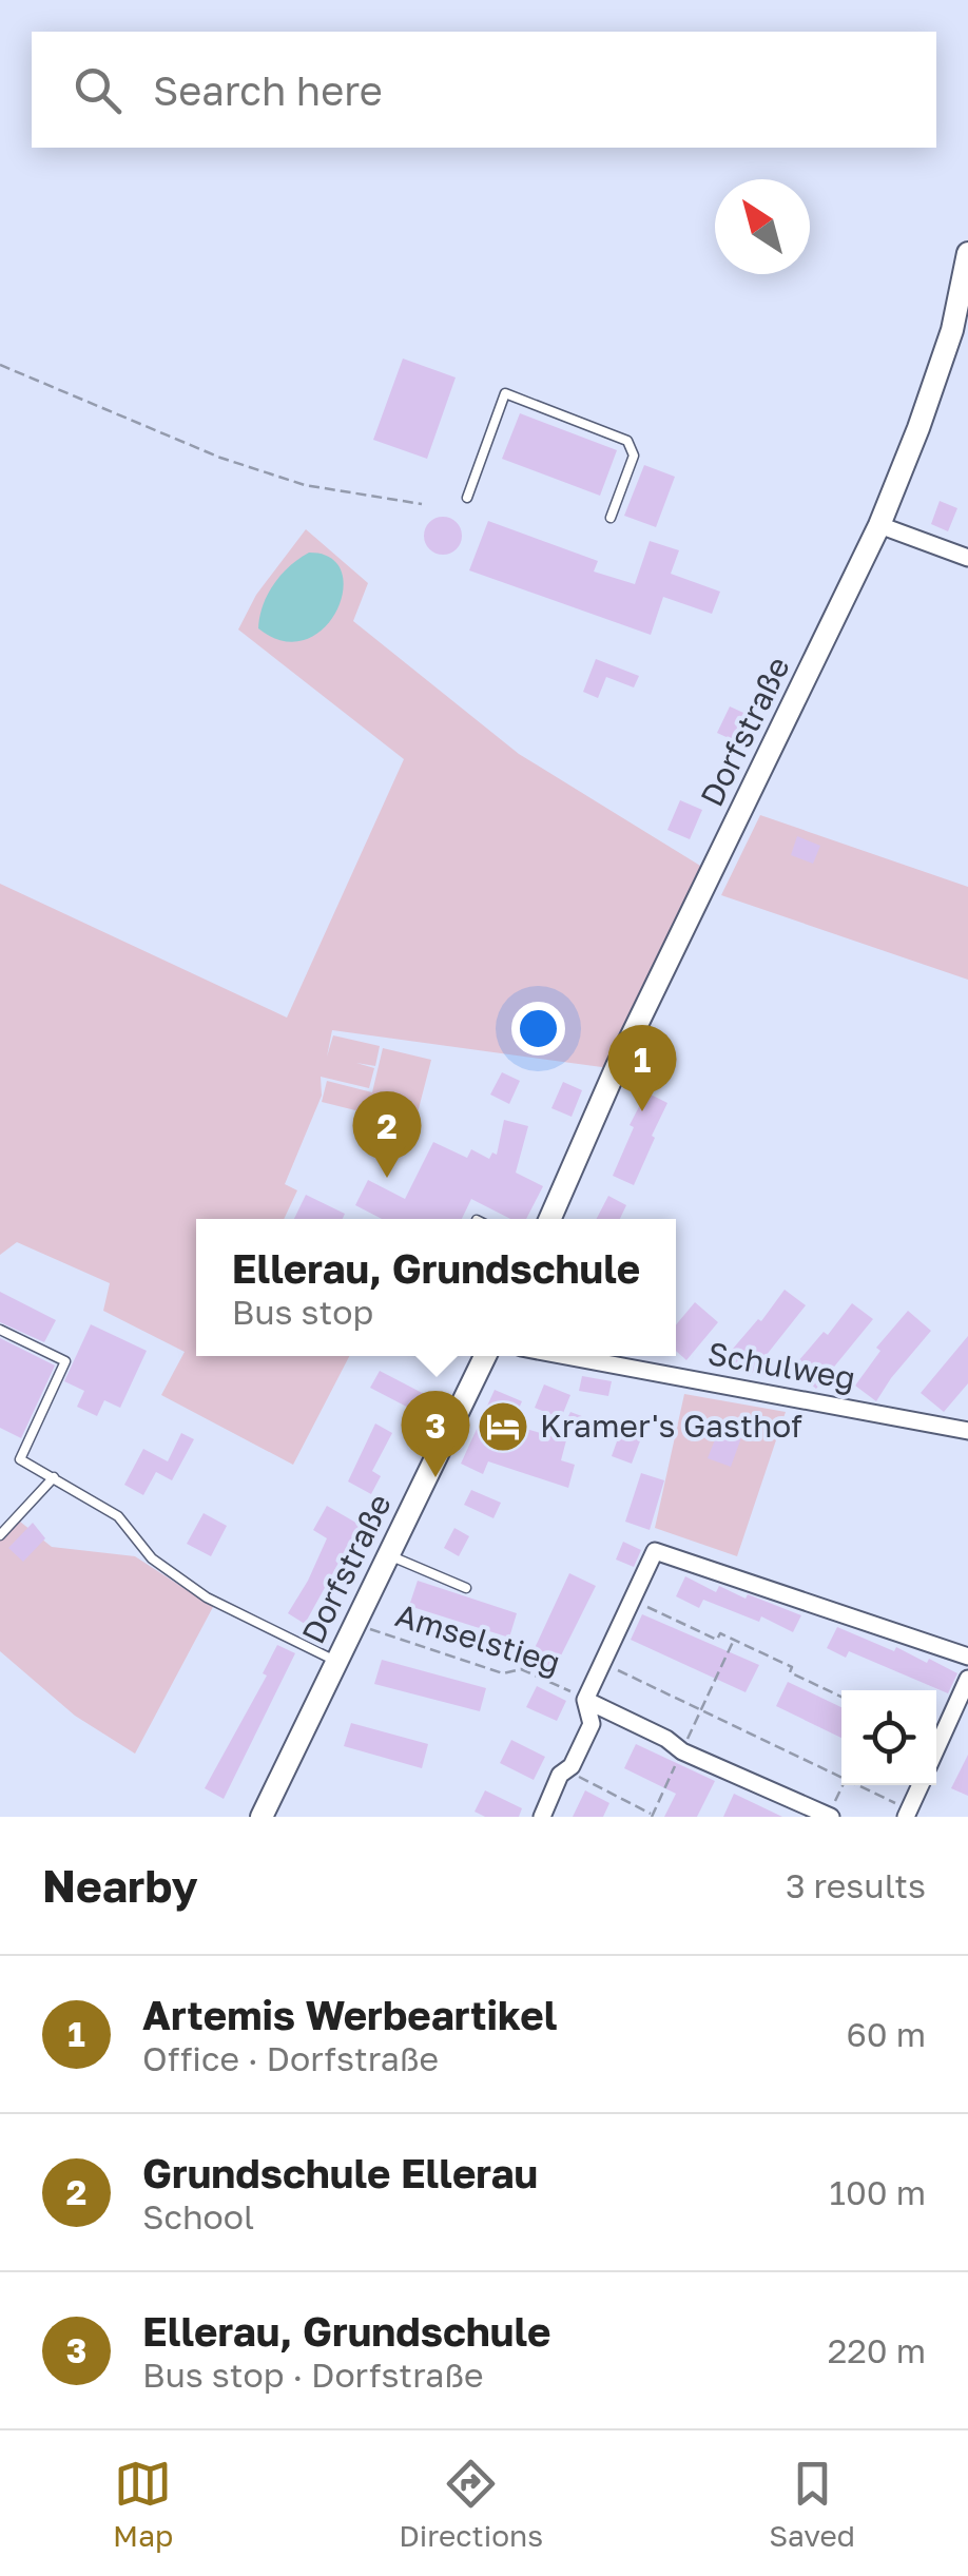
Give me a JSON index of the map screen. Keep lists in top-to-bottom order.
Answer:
{
  "streets": {
    "street": ["Dorfstraße", "Schulweg"],
    "path": ["Amselstieg"]
  },
  "crossings": [
    ["Dorfstraße", "Amselstieg"]
  ],
  "places": {
    "hotel": ["Kramer's Gasthof"]
  },
  "north": "top left",
  "page": {
    "search": "Search here",
    "pins": ["1", "2", "3"],
    "popup": ["Ellerau, Grundschule", "Bus stop"],
    "heading": ["Nearby", "3 results"],
    "list": [
      {
        "mark": "1",
        "name": "Artemis Werbeartikel",
        "note": "Office · Dorfstraße",
        "value": "60 m"
      },
      {
        "mark": "2",
        "name": "Grundschule Ellerau",
        "note": "School",
        "value": "100 m"
      },
      {
        "mark": "3",
        "name": "Ellerau, Grundschule",
        "note": "Bus stop · Dorfstraße",
        "value": "220 m"
      }
    ],
    "nav": ["Map", "Directions", "Saved"]
  }
}
